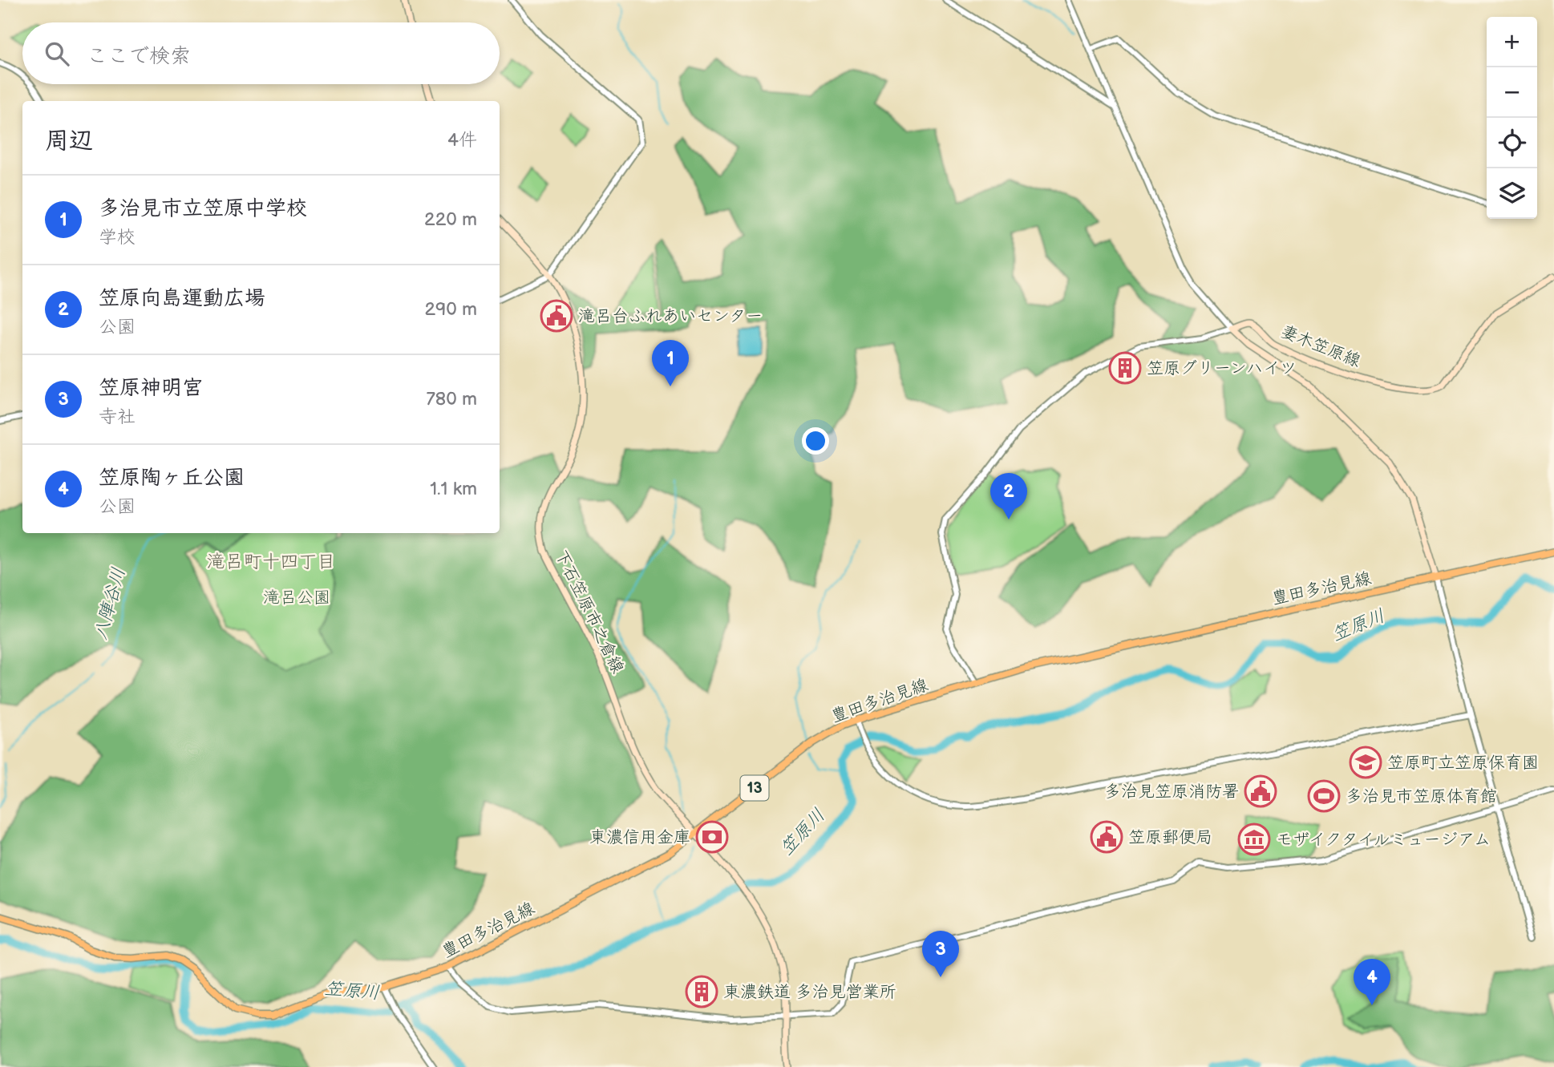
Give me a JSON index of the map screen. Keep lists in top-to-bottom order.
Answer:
{
  "streets": {
    "main road": [
      "妻木笠原線",
      "豊田多治見線",
      "下石笠原市之倉線",
      "13"
    ]
  },
  "crossings": [
    ["妻木笠原線", "豊田多治見線"],
    ["豊田多治見線", "下石笠原市之倉線"]
  ],
  "districts": ["滝呂町十四丁目"],
  "water": ["八陣谷川", "笠原川"],
  "parks": ["滝呂公園"],
  "places": {
    "public building": ["滝呂台ふれあいセンター", "多治見笠原消防署", "笠原郵便局"],
    "building": ["笠原グリーンハイツ", "東濃鉄道 多治見営業所"],
    "school or university": ["笠原町立笠原保育園"],
    "sports": ["多治見市笠原体育館"],
    "bank": ["東濃信用金庫"],
    "museum": ["モザイクタイルミュージアム"]
  },
  "page": {
    "map_buttons": ["+", "−"],
    "search": "ここで検索",
    "heading": ["周辺", "4件"],
    "list": [
      {
        "mark": "1",
        "name": "多治見市立笠原中学校",
        "note": "学校",
        "value": "220 m"
      },
      {
        "mark": "2",
        "name": "笠原向島運動広場",
        "note": "公園",
        "value": "290 m"
      },
      {
        "mark": "3",
        "name": "笠原神明宮",
        "note": "寺社",
        "value": "780 m"
      },
      {
        "mark": "4",
        "name": "笠原陶ヶ丘公園",
        "note": "公園",
        "value": "1.1 km"
      }
    ],
    "pins": [
      "1",
      "2",
      "3",
      "4"
    ]
  }
}
